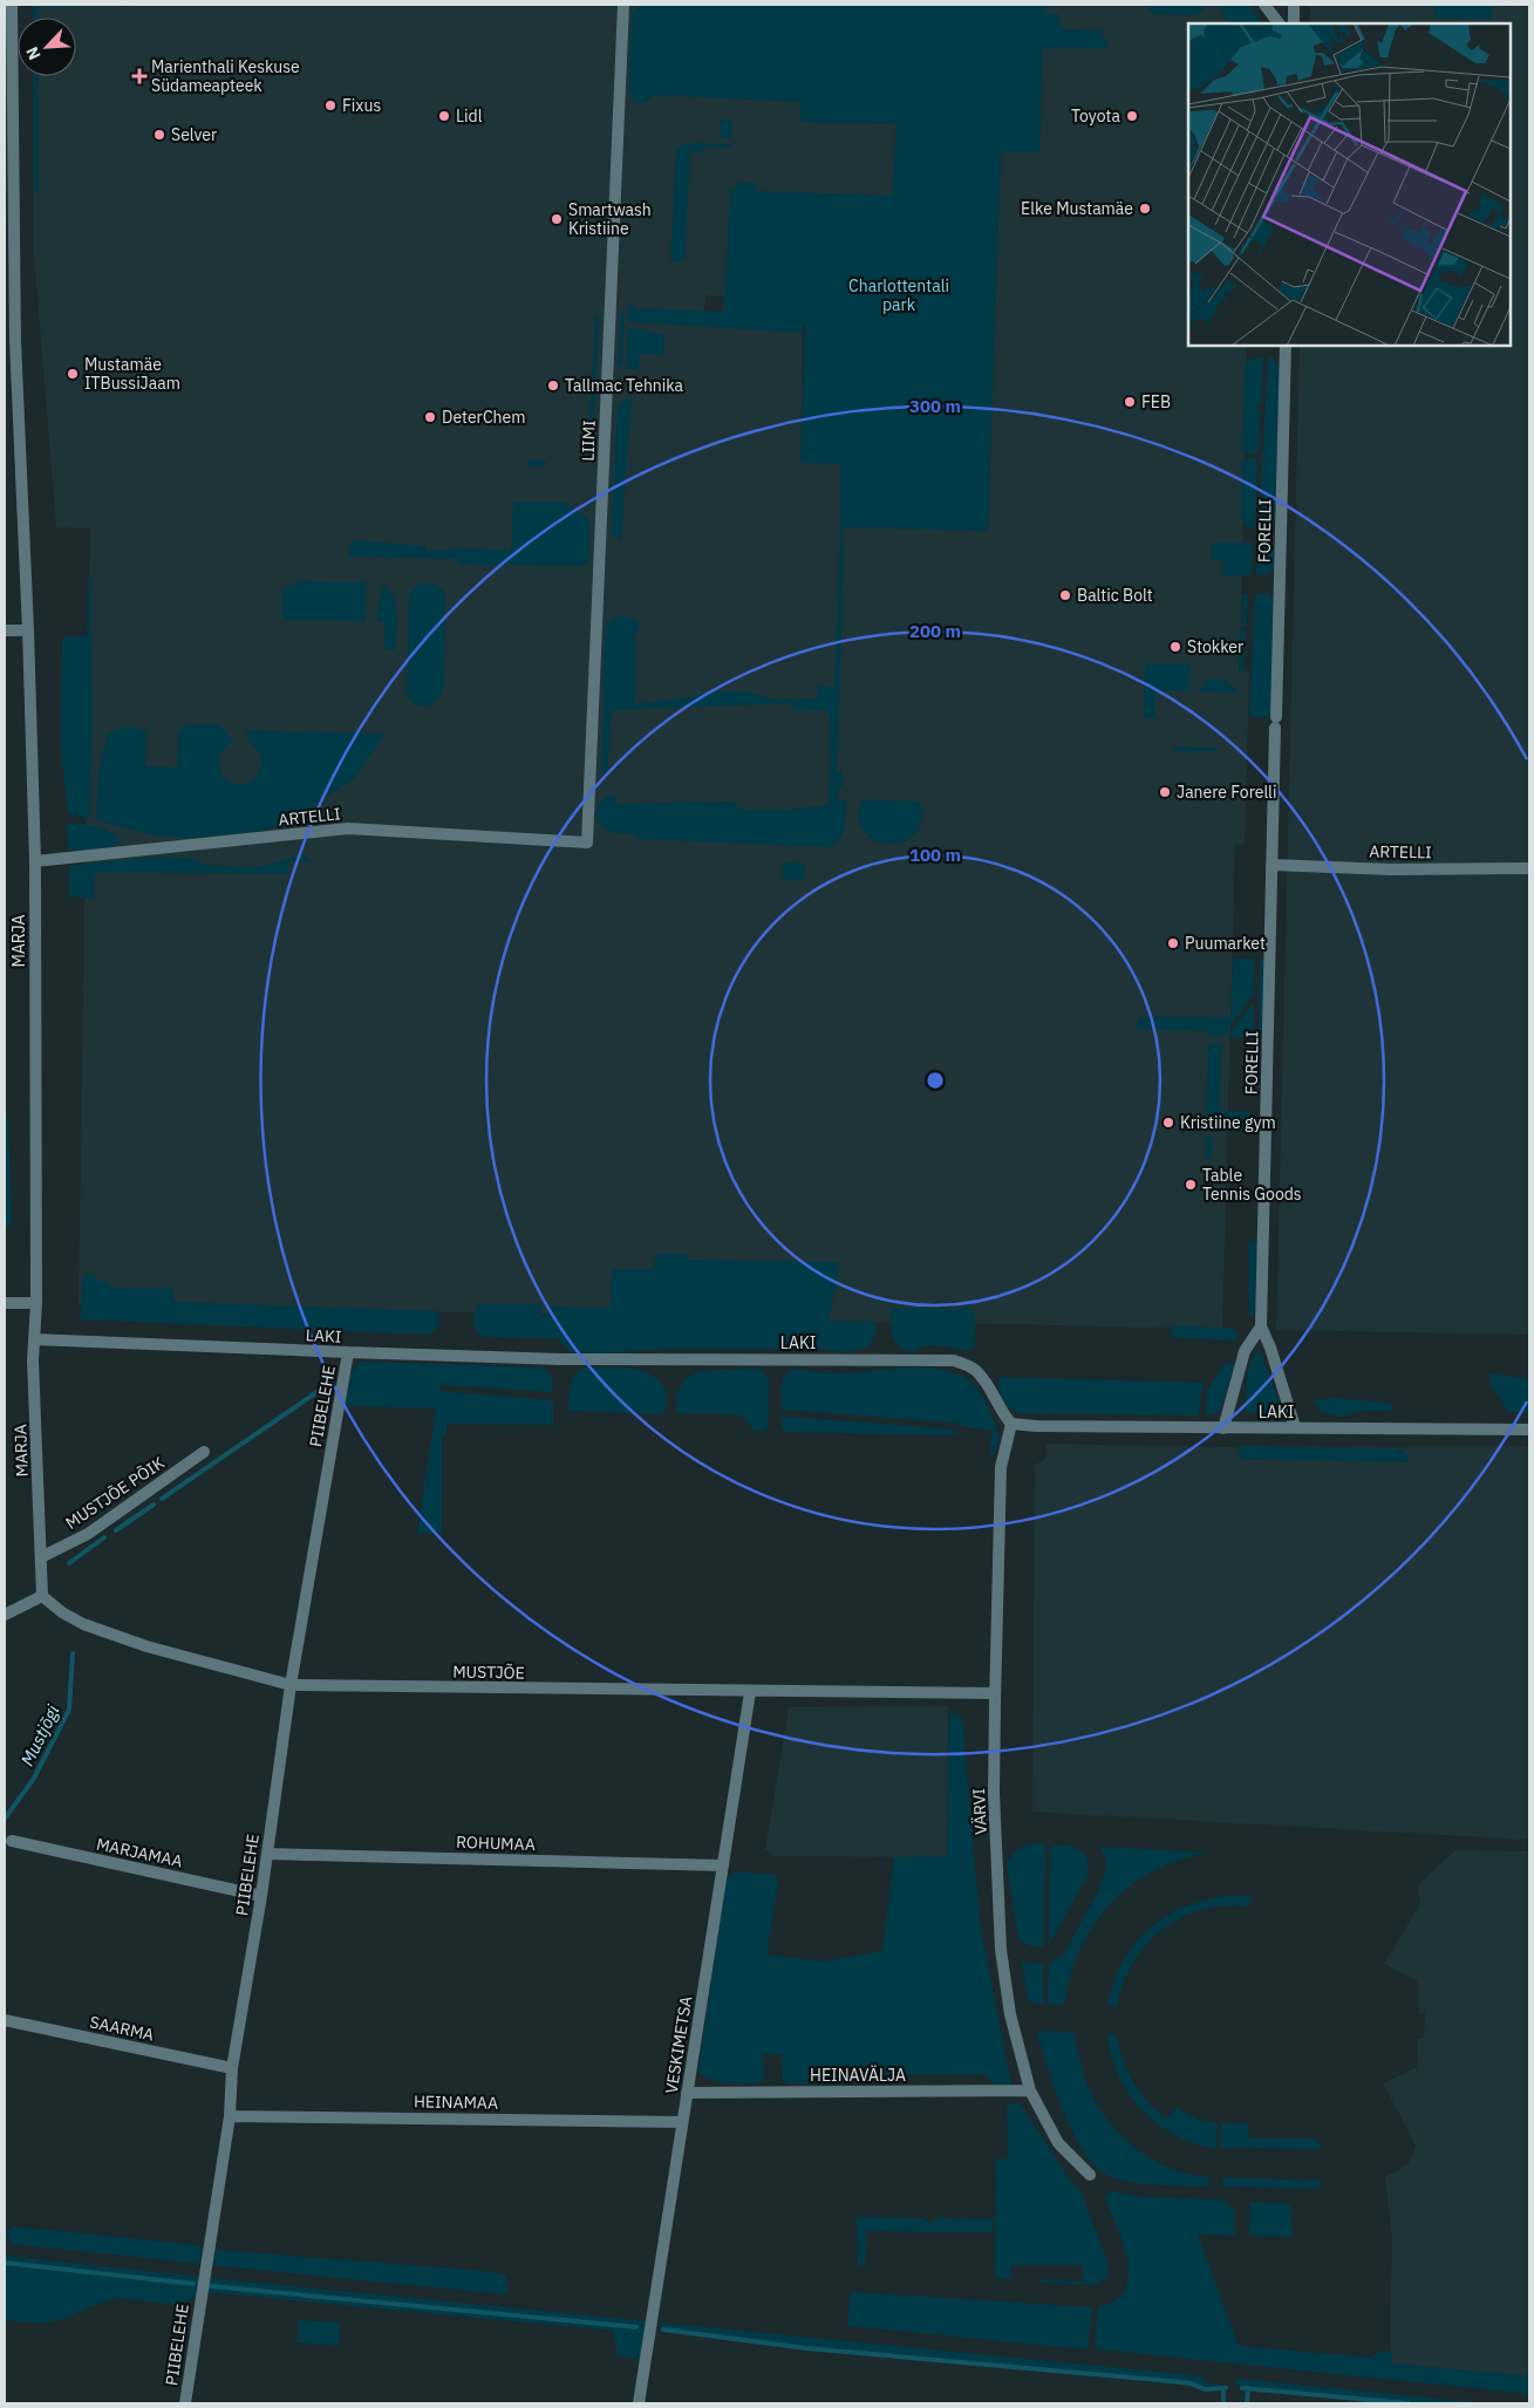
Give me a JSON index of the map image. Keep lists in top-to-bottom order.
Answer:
{
  "streets": {
    "street": [
      "LIIMI",
      "FORELLI",
      "ARTELLI",
      "MARJA",
      "LAKI",
      "PIIBELEHE",
      "MUSTJÕE PÕIK",
      "MUSTJÕE",
      "VÄRVI",
      "ROHUMAA",
      "MARJAMAA",
      "SAARMA",
      "VESKIMETSA",
      "HEINAVÄLJA",
      "HEINAMAA"
    ]
  },
  "crossings": [
    ["LIIMI", "ARTELLI"],
    ["FORELLI", "ARTELLI"],
    ["FORELLI", "LAKI"],
    ["ARTELLI", "MARJA"],
    ["MARJA", "LAKI"],
    ["MARJA", "MUSTJÕE PÕIK"],
    ["MARJA", "MUSTJÕE"],
    ["LAKI", "PIIBELEHE"],
    ["LAKI", "VÄRVI"],
    ["PIIBELEHE", "MUSTJÕE"],
    ["PIIBELEHE", "ROHUMAA"],
    ["PIIBELEHE", "MARJAMAA"],
    ["PIIBELEHE", "SAARMA"],
    ["PIIBELEHE", "HEINAMAA"],
    ["MUSTJÕE", "VÄRVI"],
    ["MUSTJÕE", "VESKIMETSA"],
    ["VÄRVI", "HEINAVÄLJA"],
    ["ROHUMAA", "VESKIMETSA"],
    ["VESKIMETSA", "HEINAVÄLJA"],
    ["VESKIMETSA", "HEINAMAA"]
  ],
  "water": ["Mustjõgi"],
  "parks": ["Charlottentali park"],
  "places": {
    "health": ["Marienthali Keskuse Südameapteek"],
    "other": [
      "Fixus",
      "Lidl",
      "Toyota",
      "Selver",
      "Elke Mustamäe",
      "Smartwash Kristiine",
      "Mustamäe ITBussiJaam",
      "Tallmac Tehnika",
      "FEB",
      "DeterChem",
      "Baltic Bolt",
      "Stokker",
      "Janere Forelli",
      "Puumarket",
      "Kristiine gym",
      "Table Tennis Goods"
    ]
  },
  "north": "bottom left",
  "rings": ["300 m", "200 m", "100 m"]
}
